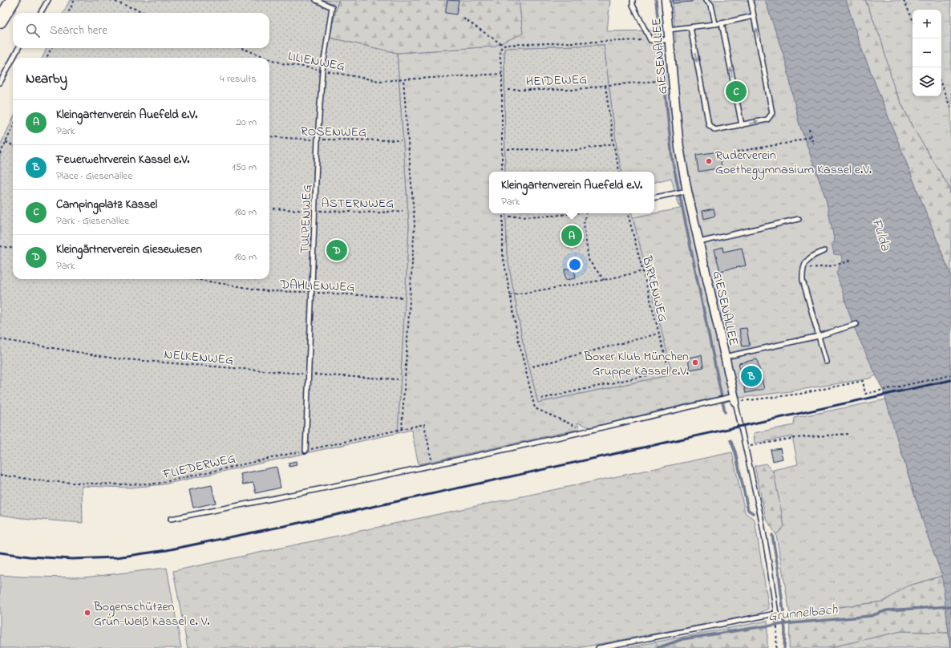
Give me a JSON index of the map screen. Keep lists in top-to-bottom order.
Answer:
{
  "streets": {
    "street": ["GIESENALLEE"],
    "lane": ["TULPENWEG"],
    "path": [
      "LILIENWEG",
      "HEIDEWEG",
      "ROSENWEG",
      "ASTERNWEG",
      "DAHLIENWEG",
      "BIRKENWEG",
      "NELKENWEG",
      "FLIEDERWEG"
    ]
  },
  "crossings": [
    ["LILIENWEG", "TULPENWEG"],
    ["ROSENWEG", "TULPENWEG"],
    ["ASTERNWEG", "TULPENWEG"],
    ["TULPENWEG", "DAHLIENWEG"],
    ["TULPENWEG", "NELKENWEG"],
    ["TULPENWEG", "FLIEDERWEG"]
  ],
  "water": ["Fulda", "Grunnelbach"],
  "places": ["Ruderverein Goethegymnasium Kassel e.V.", "Boxer Klub München Gruppe Kassel e.V.", "Bogenschützen Grün-Weiß Kassel e. V."],
  "page": {
    "map_buttons": ["+", "−"],
    "search": "Search here",
    "heading": ["Nearby", "4 results"],
    "pins": [
      "C",
      "A",
      "D",
      "B"
    ],
    "list": [
      {
        "mark": "A",
        "name": "Kleingartenverein Auefeld e.V.",
        "note": "Park",
        "value": "20 m"
      },
      {
        "mark": "B",
        "name": "Feuerwehrverein Kassel e.V.",
        "note": "Place · Giesenallee",
        "value": "150 m"
      },
      {
        "mark": "C",
        "name": "Campingplatz Kassel",
        "note": "Park · Giesenallee",
        "value": "180 m"
      },
      {
        "mark": "D",
        "name": "Kleingärtnerverein Giesewiesen",
        "note": "Park",
        "value": "180 m"
      }
    ],
    "popup": ["Kleingartenverein Auefeld e.V.", "Park"]
  }
}
